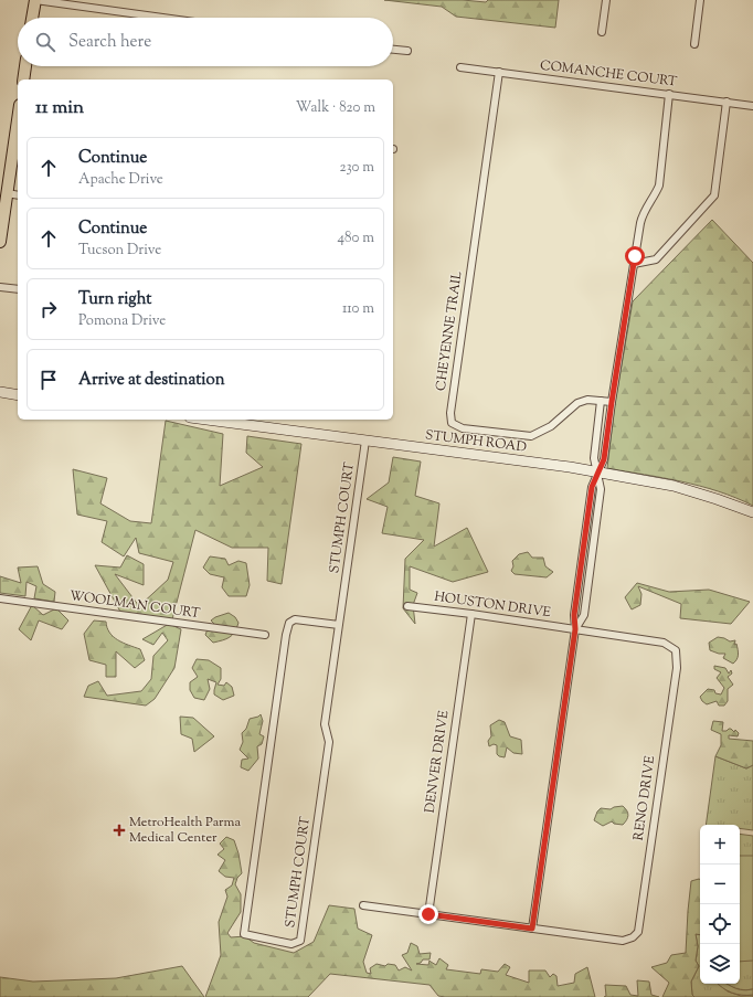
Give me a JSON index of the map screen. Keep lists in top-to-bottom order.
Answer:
{
  "streets": {
    "main road": ["STUMPH ROAD"],
    "street": [
      "COMANCHE COURT",
      "CHEYENNE TRAIL",
      "STUMPH COURT",
      "WOOLMAN COURT",
      "HOUSTON DRIVE",
      "DENVER DRIVE",
      "RENO DRIVE"
    ]
  },
  "crossings": [
    ["COMANCHE COURT", "CHEYENNE TRAIL"],
    ["STUMPH ROAD", "STUMPH COURT"],
    ["HOUSTON DRIVE", "DENVER DRIVE"],
    ["HOUSTON DRIVE", "RENO DRIVE"]
  ],
  "places": {
    "health": ["MetroHealth Parma Medical Center"]
  },
  "page": {
    "search": "Search here",
    "heading": ["11 min", "Walk · 820 m"],
    "list": [
      ["Continue", "Apache Drive", "230 m"],
      ["Continue", "Tucson Drive", "480 m"],
      ["Turn right", "Pomona Drive", "110 m"],
      "Arrive at destination"
    ],
    "map_buttons": ["+", "−"]
  }
}
